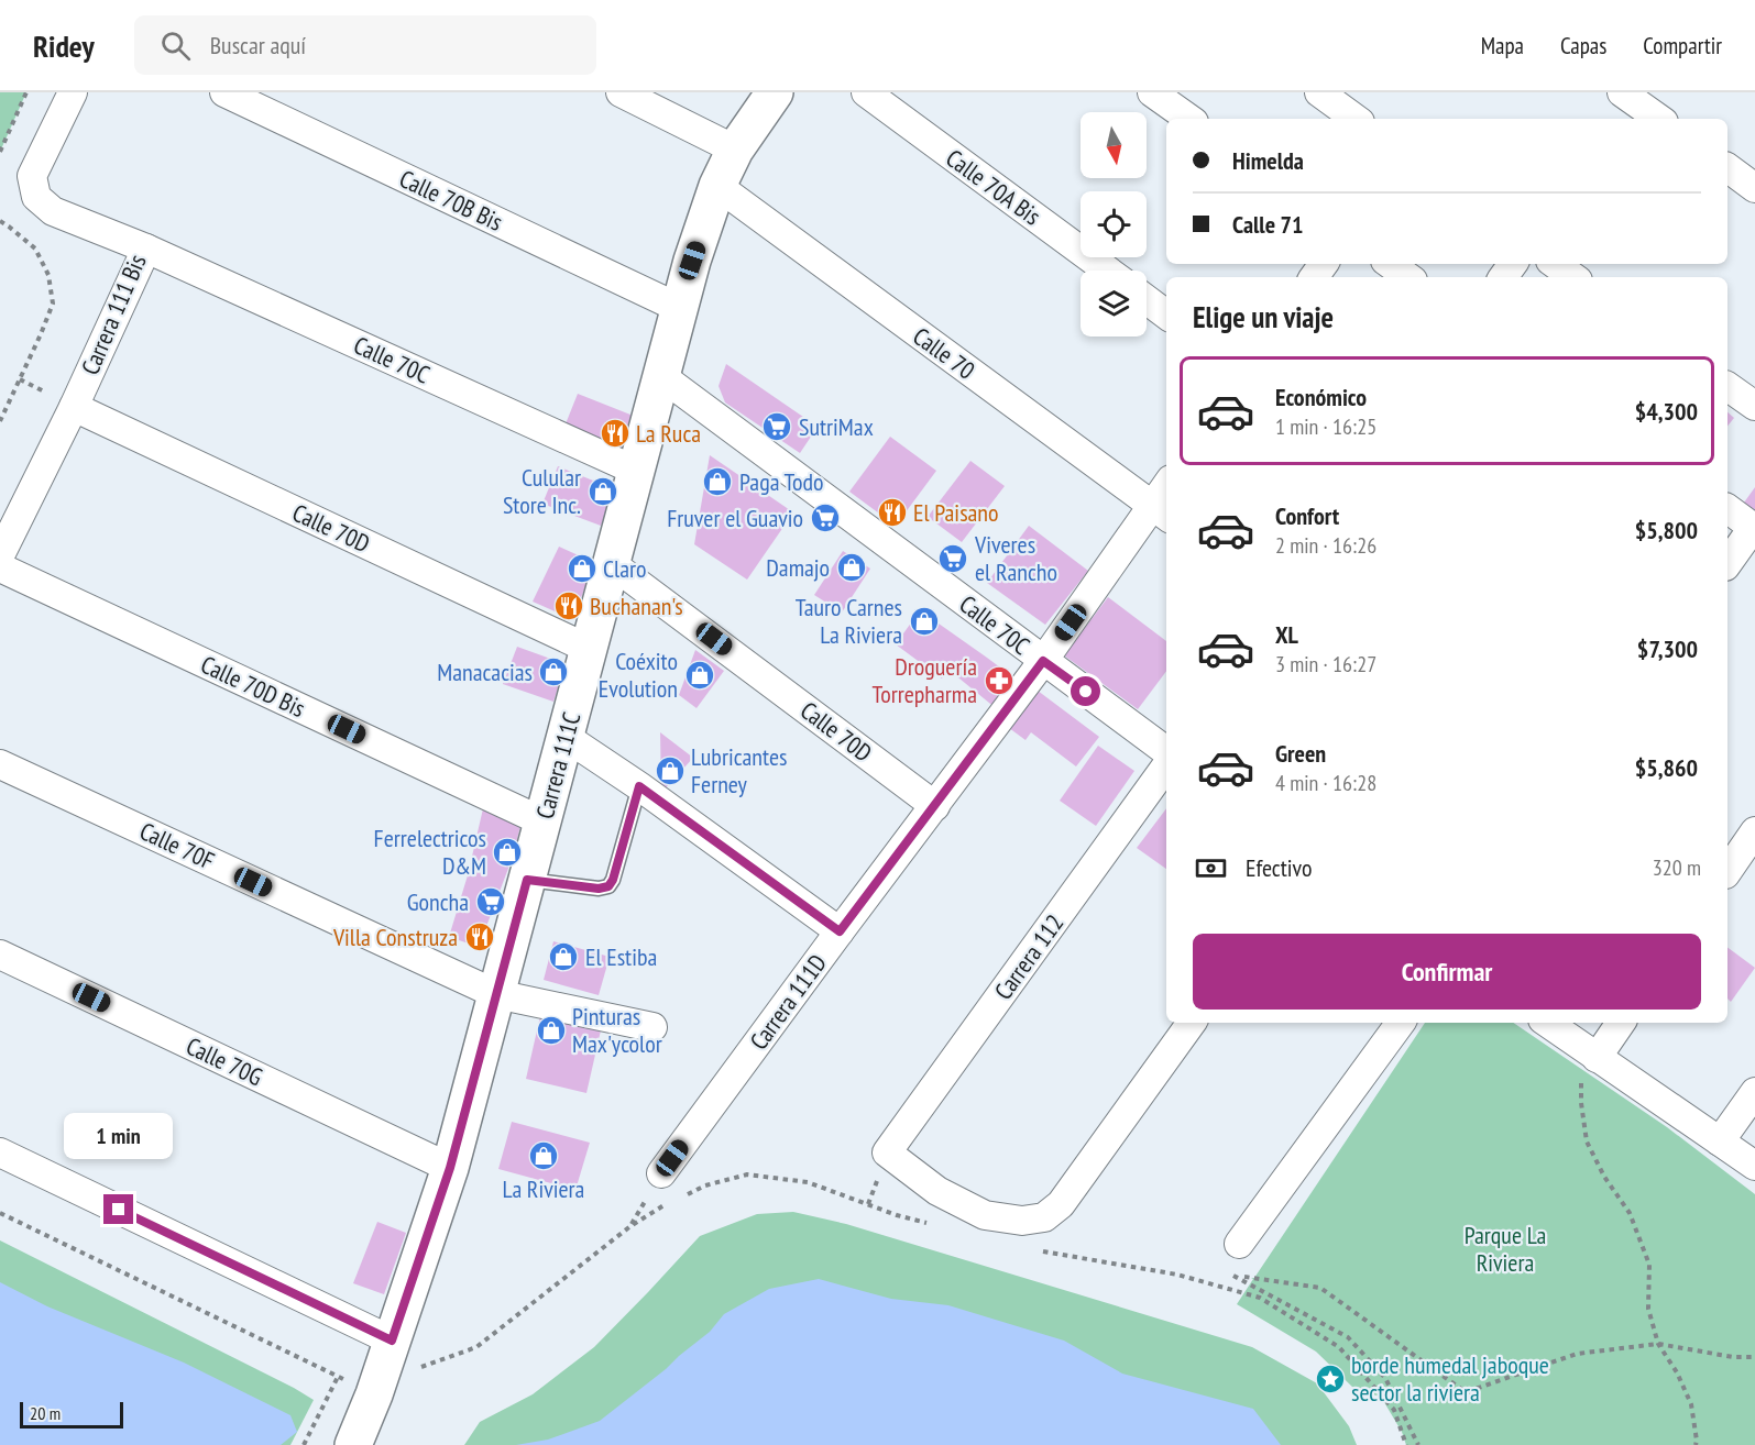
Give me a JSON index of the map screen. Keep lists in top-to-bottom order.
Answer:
{
  "streets": {
    "main road": ["Carrera 111C"],
    "street": [
      "Calle 70A Bis",
      "Calle 70B Bis",
      "Carrera 111 Bis",
      "Calle 70",
      "Calle 70C",
      "Calle 70D",
      "Calle 70D Bis",
      "Calle 70F",
      "Carrera 112",
      "Carrera 111D",
      "Calle 70G"
    ]
  },
  "crossings": [
    ["Calle 70B Bis", "Carrera 111C"],
    ["Carrera 111 Bis", "Calle 70C"],
    ["Carrera 111 Bis", "Calle 70D"],
    ["Calle 70", "Carrera 111C"],
    ["Calle 70", "Carrera 111D"],
    ["Calle 70C", "Carrera 111C"],
    ["Calle 70C", "Carrera 111D"],
    ["Calle 70D", "Carrera 111C"],
    ["Calle 70D", "Carrera 111D"],
    ["Calle 70D Bis", "Carrera 111C"],
    ["Carrera 111C", "Calle 70F"],
    ["Carrera 111C", "Calle 70G"]
  ],
  "parks": ["Parque La Riviera"],
  "places": {
    "supermarket": [
      "SutriMax",
      "Fruver el Guavio",
      "Viveres el Rancho",
      "Goncha"
    ],
    "restaurant": [
      "La Ruca",
      "El Paisano",
      "Buchanan's",
      "Villa Construza"
    ],
    "shop": [
      "Paga Todo",
      "Culular Store Inc.",
      "Damajo",
      "Claro",
      "Tauro Carnes La Riviera",
      "Manacacias",
      "Coéxito Evolution",
      "Lubricantes Ferney",
      "Ferrelectricos D&M",
      "El Estiba",
      "Pinturas Max'ycolor",
      "La Riviera"
    ],
    "pharmacy": ["Droguería Torrepharma"],
    "place": ["borde humedal jaboque sector la riviera"]
  },
  "scale_bar": "20 m",
  "north": "bottom",
  "page": {
    "header": "Ridey",
    "search": "Buscar aquí",
    "nav": ["Mapa", "Capas", "Compartir"],
    "banner": ["Himelda", "Calle 71"],
    "heading": "Elige un viaje",
    "list": [
      {
        "name": "Económico",
        "note": "1 min · 16:25",
        "value": "$4,300"
      },
      {
        "name": "Confort",
        "note": "2 min · 16:26",
        "value": "$5,800"
      },
      {
        "name": "XL",
        "note": "3 min · 16:27",
        "value": "$7,300"
      },
      {
        "name": "Green",
        "note": "4 min · 16:28",
        "value": "$5,860"
      }
    ],
    "pay": ["Efectivo", "320 m"],
    "buttons": "Confirmar",
    "bubble": "1 min",
    "scale": "20 m"
  }
}
